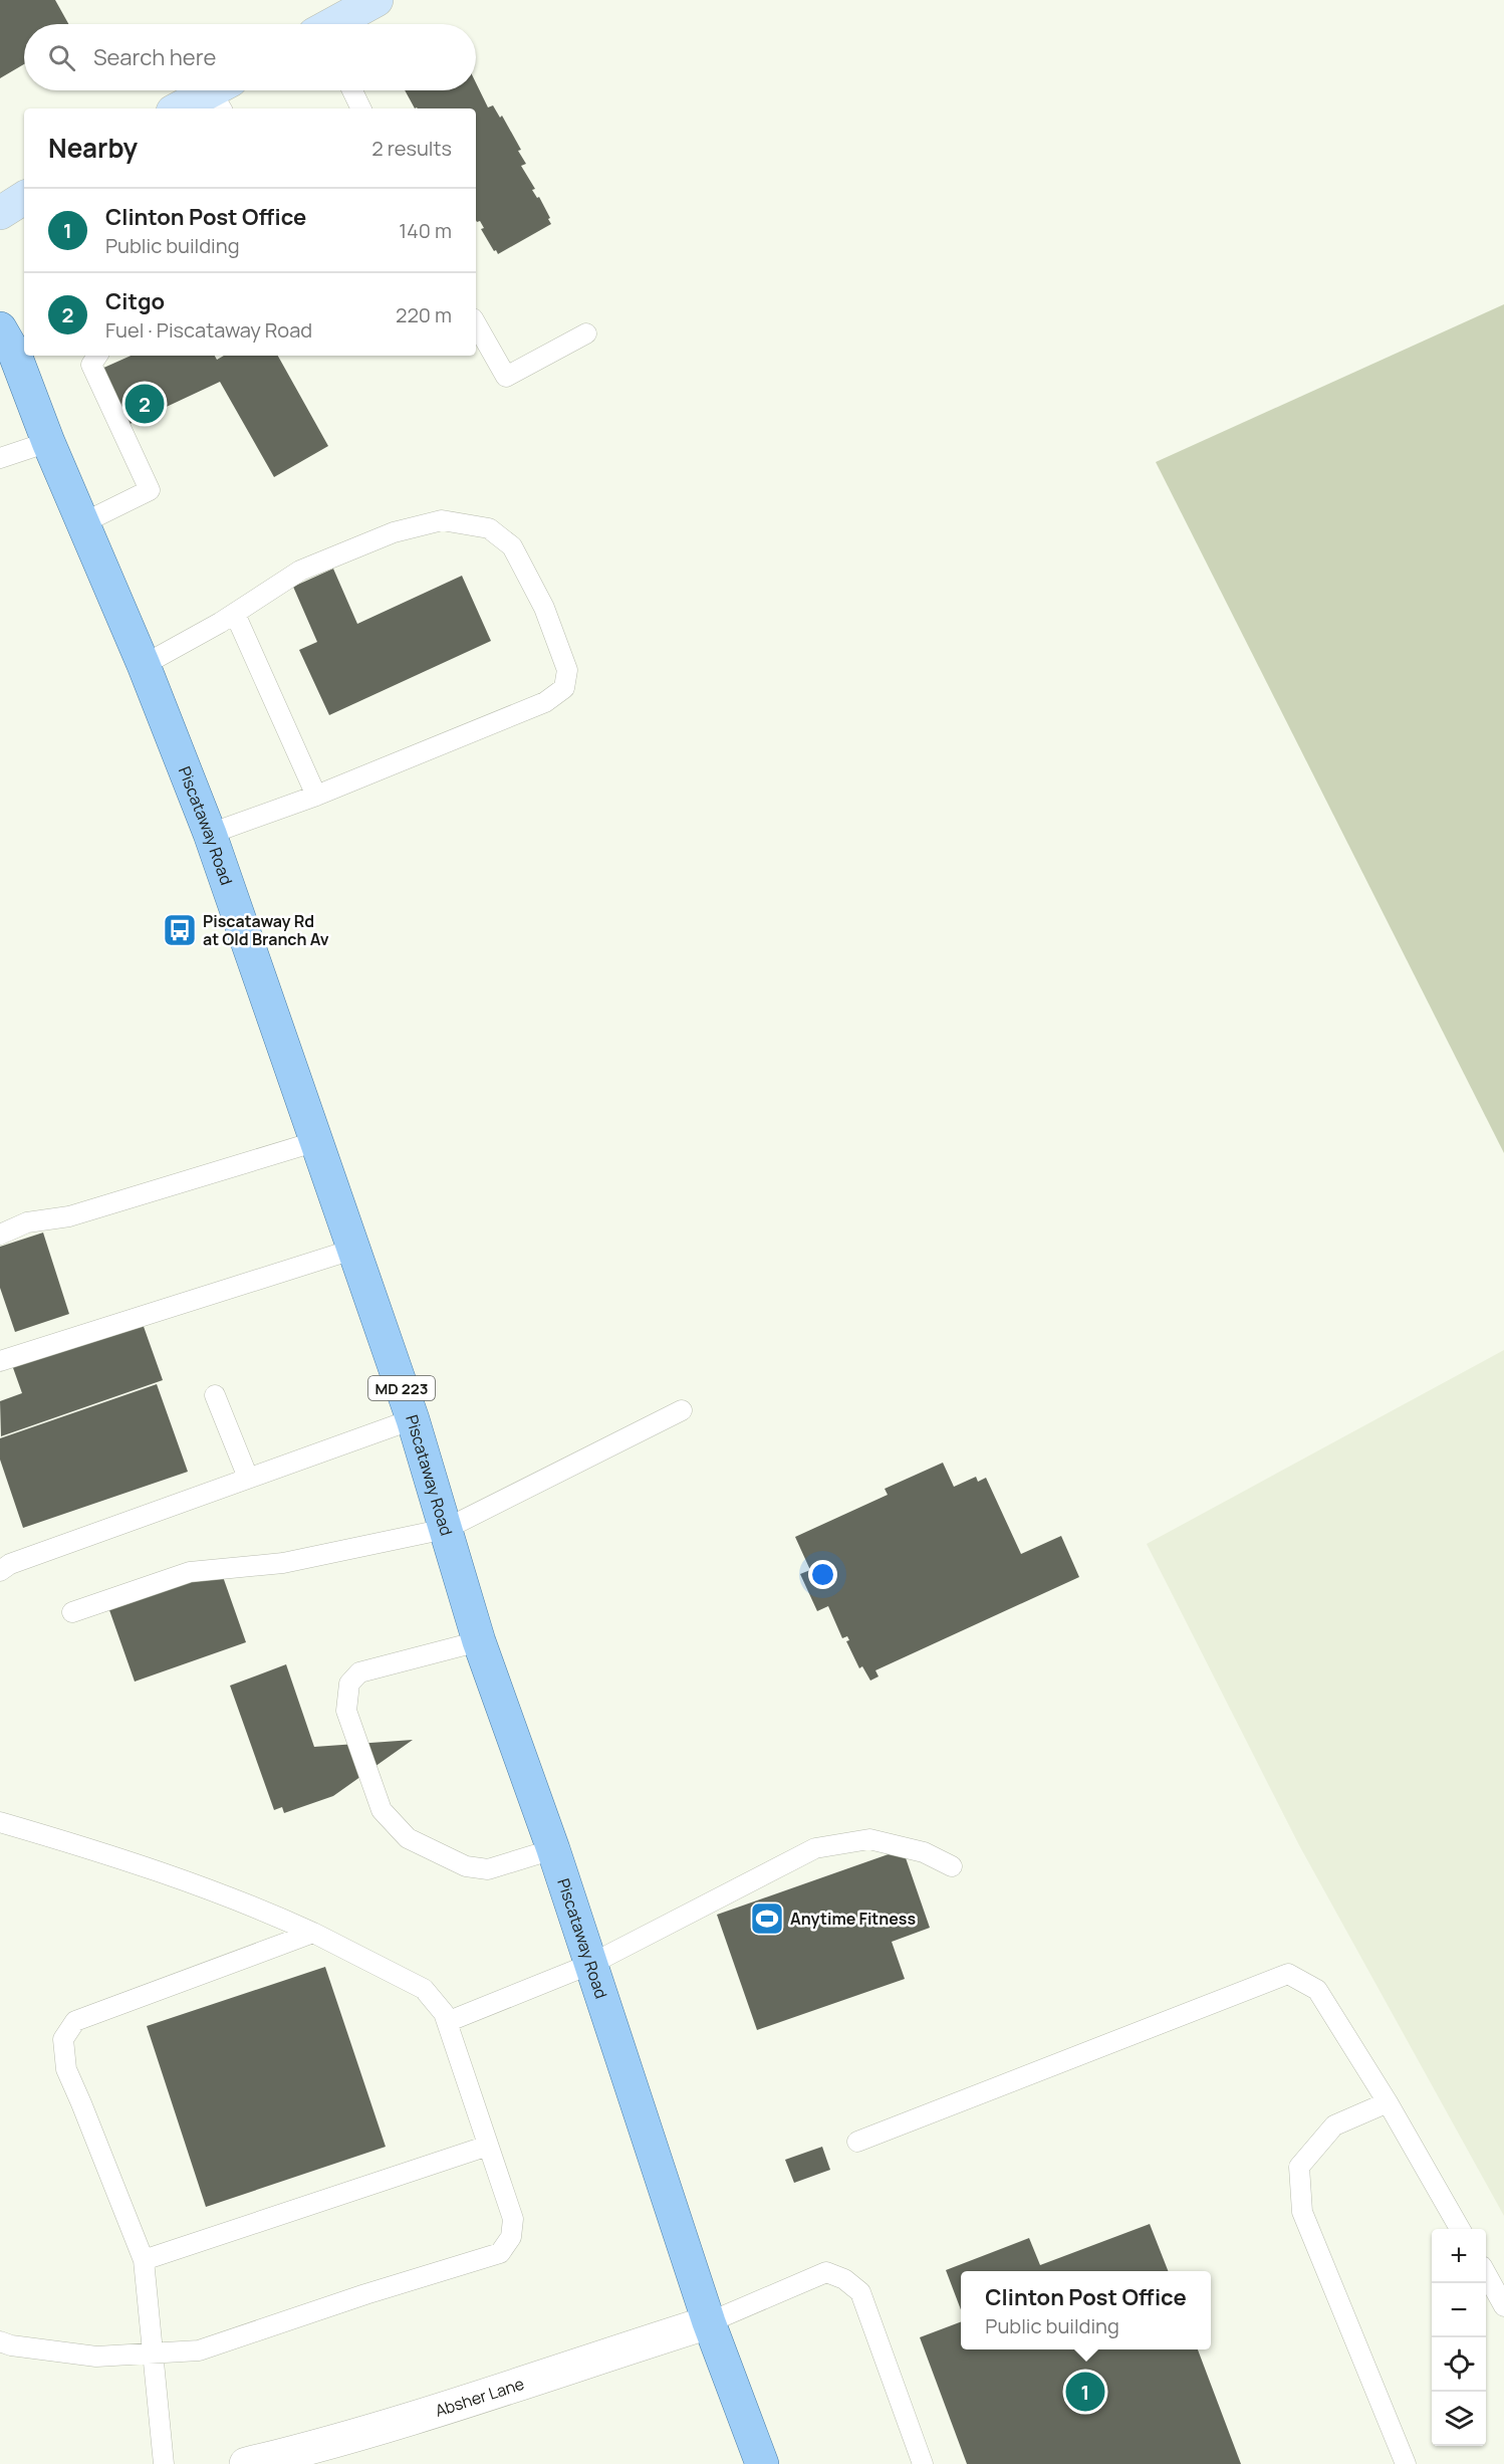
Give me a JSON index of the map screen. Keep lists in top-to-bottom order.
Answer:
{
  "streets": {
    "main road": ["Piscataway Road", "MD 223"],
    "street": ["Absher Lane"]
  },
  "crossings": [
    ["Piscataway Road", "Absher Lane"]
  ],
  "places": {
    "bus stop": ["Piscataway Rd at Old Branch Av"],
    "sports": ["Anytime Fitness"]
  },
  "page": {
    "search": "Search here",
    "heading": ["Nearby", "2 results"],
    "list": [
      {
        "mark": "1",
        "name": "Clinton Post Office",
        "note": "Public building",
        "value": "140 m"
      },
      {
        "mark": "2",
        "name": "Citgo",
        "note": "Fuel · Piscataway Road",
        "value": "220 m"
      }
    ],
    "pins": ["2", "1"],
    "map_buttons": ["+", "−"],
    "popup": ["Clinton Post Office", "Public building"]
  }
}
